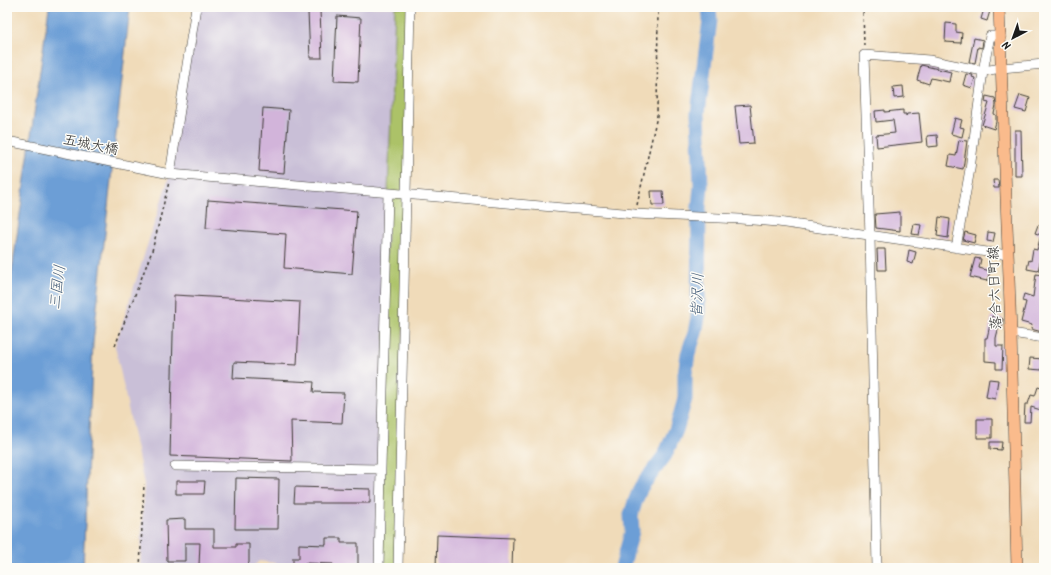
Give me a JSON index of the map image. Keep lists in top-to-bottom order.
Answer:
{
  "streets": {
    "main road": ["落合六日町線"],
    "street": ["五城大橋"]
  },
  "crossings": [
    ["五城大橋", "落合六日町線"]
  ],
  "water": ["三国川", "皆沢川"],
  "north": "bottom left"
}
